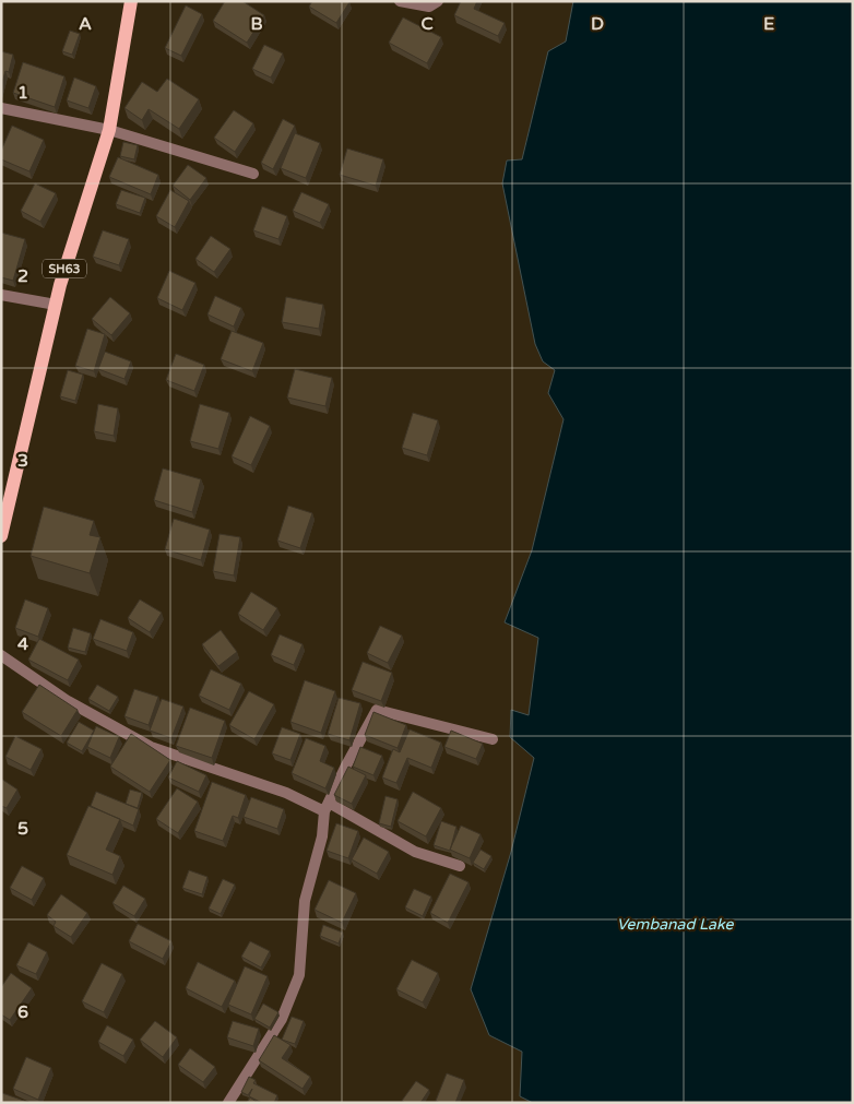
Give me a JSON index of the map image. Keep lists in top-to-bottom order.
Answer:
{
  "streets": {
    "main road": ["SH63"]
  },
  "water": ["Vembanad Lake"],
  "grid": {
    "columns": [
      "A",
      "B",
      "C",
      "D",
      "E"
    ],
    "rows": [
      "1",
      "2",
      "3",
      "4",
      "5",
      "6"
    ]
  }
}
